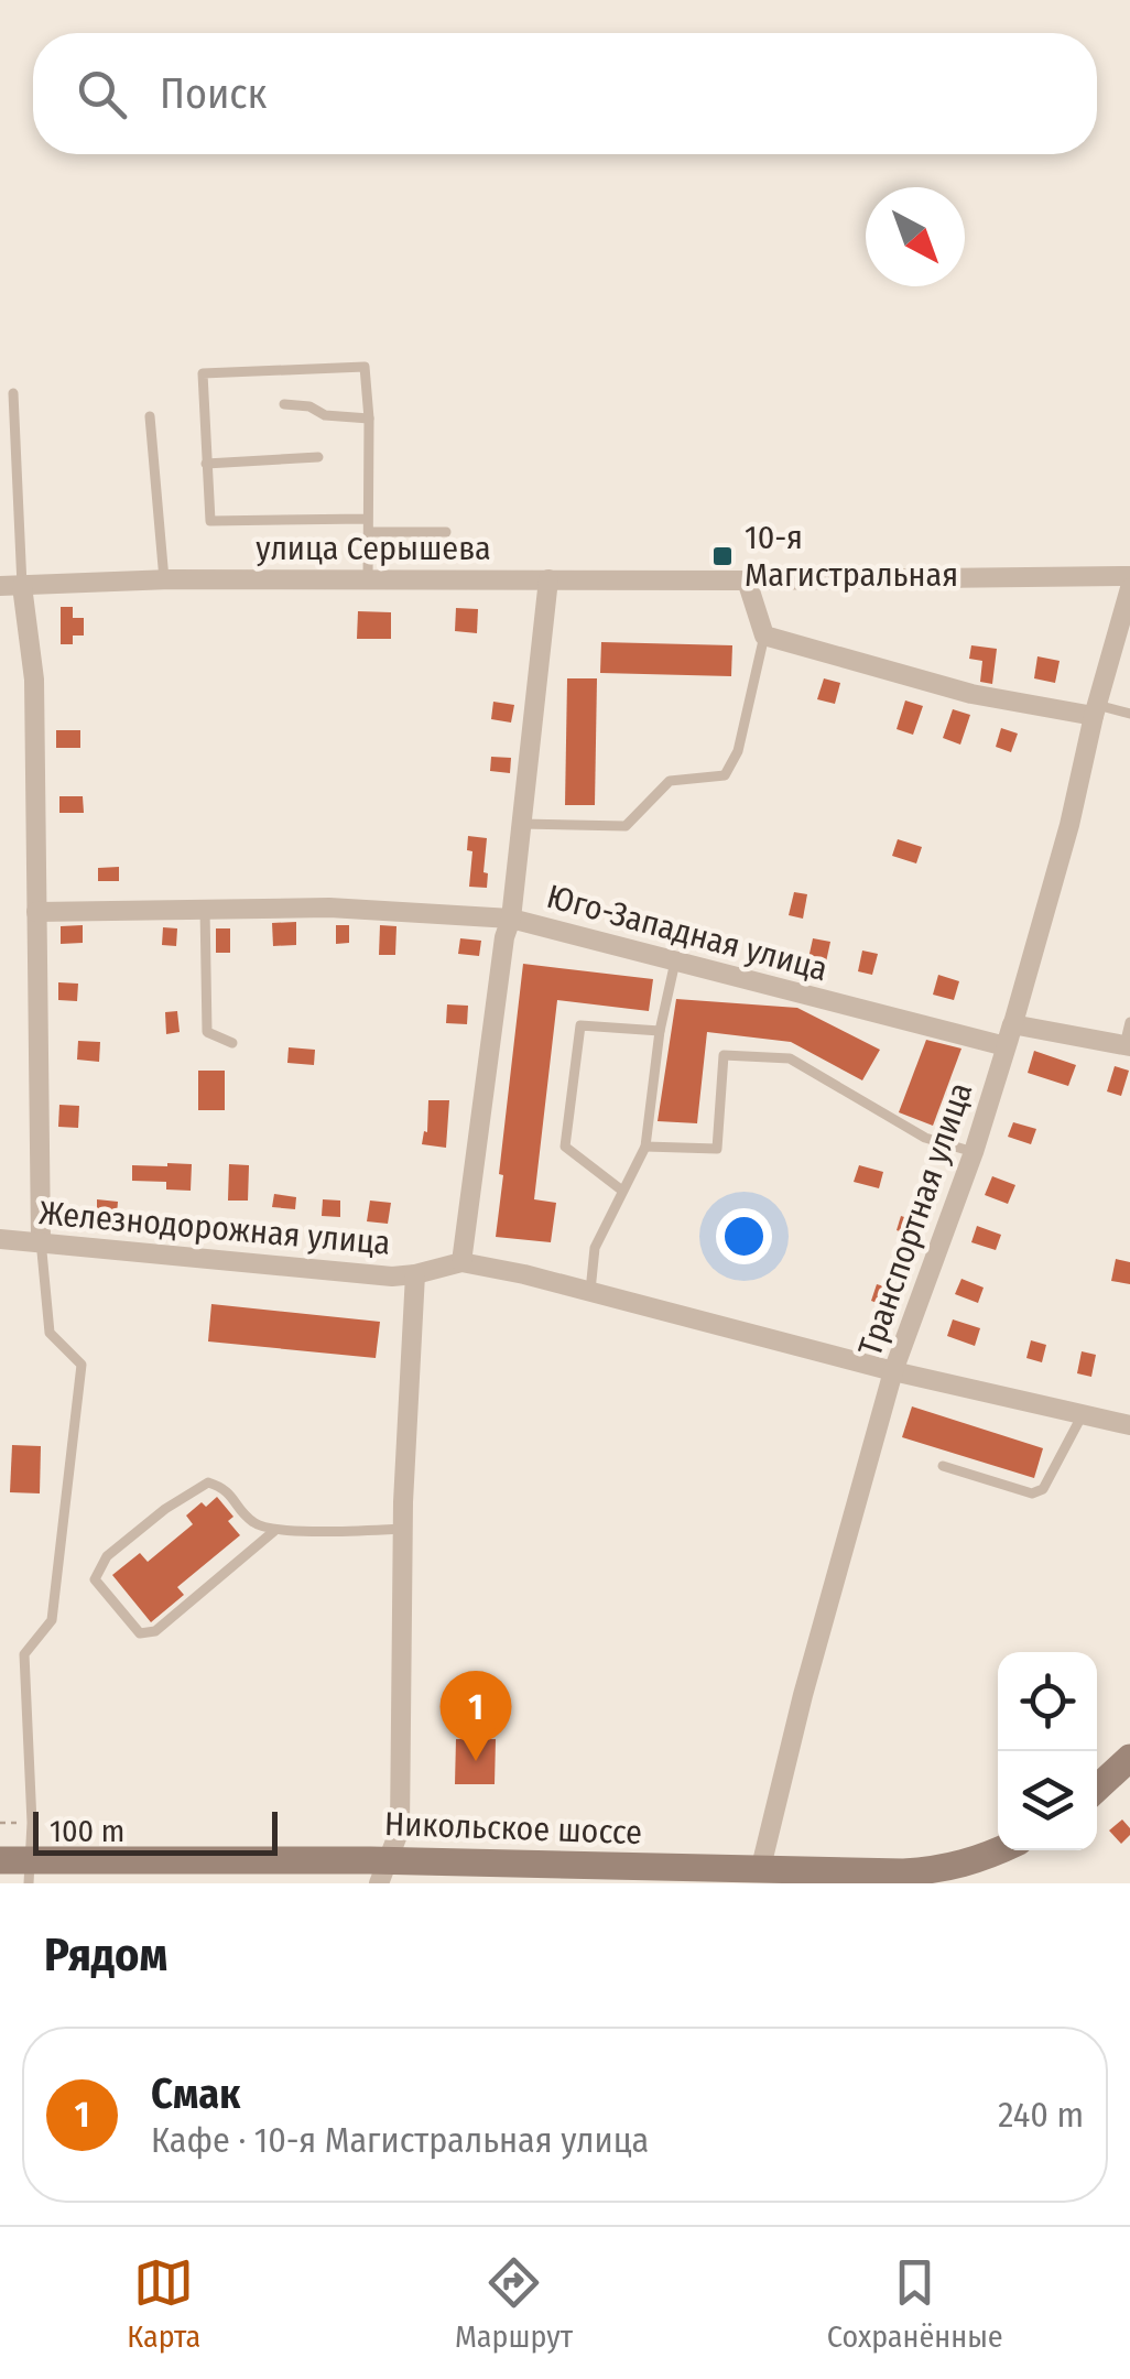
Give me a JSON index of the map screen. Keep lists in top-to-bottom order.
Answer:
{
  "streets": {
    "street": [
      "улица Серышева",
      "Юго-Западная улица",
      "Транспортная улица",
      "Железнодорожная улица",
      "Никольское шоссе"
    ]
  },
  "crossings": [
    ["Юго-Западная улица", "Транспортная улица"],
    ["Транспортная улица", "Железнодорожная улица"],
    ["Транспортная улица", "Никольское шоссе"]
  ],
  "places": {
    "transit": ["10-я Магистральная"]
  },
  "scale_bar": "100 m",
  "north": "bottom right",
  "page": {
    "search": "Поиск",
    "pins": "1",
    "scale": "100 m",
    "heading": "Рядом",
    "list": [
      {
        "mark": "1",
        "name": "Смак",
        "note": "Кафе · 10-я Магистральная улица",
        "value": "240 m"
      }
    ],
    "nav": ["Карта", "Маршрут", "Сохранённые"]
  }
}
